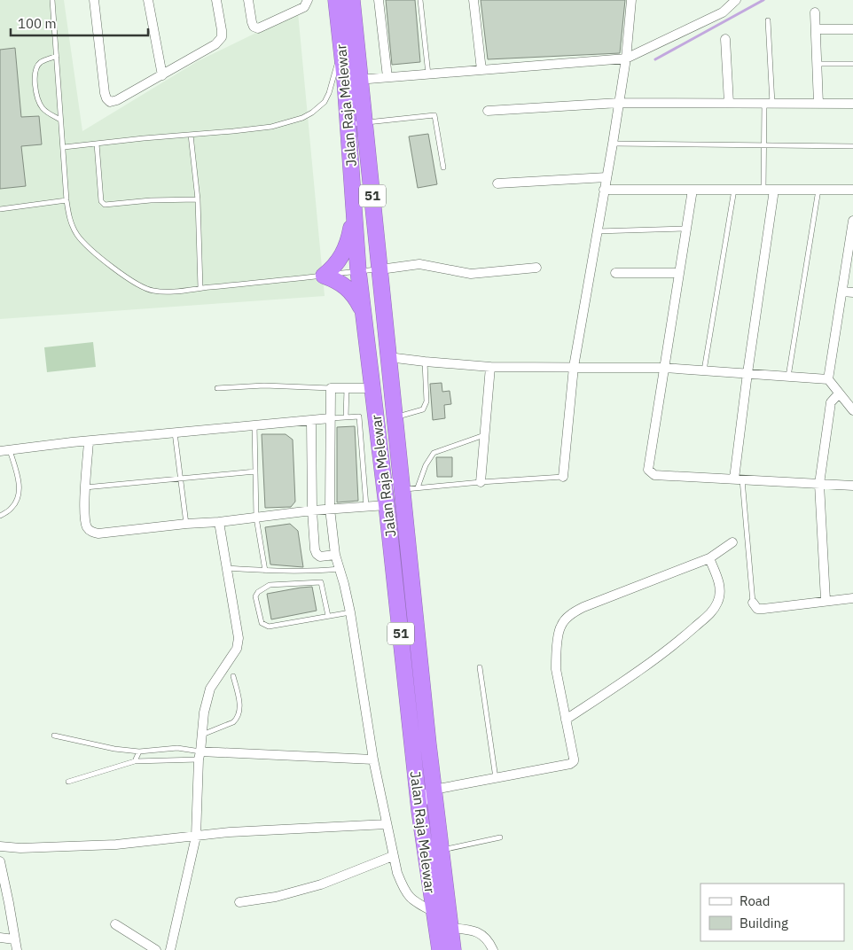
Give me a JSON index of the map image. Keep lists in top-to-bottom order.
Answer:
{
  "streets": {
    "highway": ["Jalan Raja Melewar", "51"]
  },
  "legend": ["Road", "Building"],
  "scale_bar": "100 m"
}
